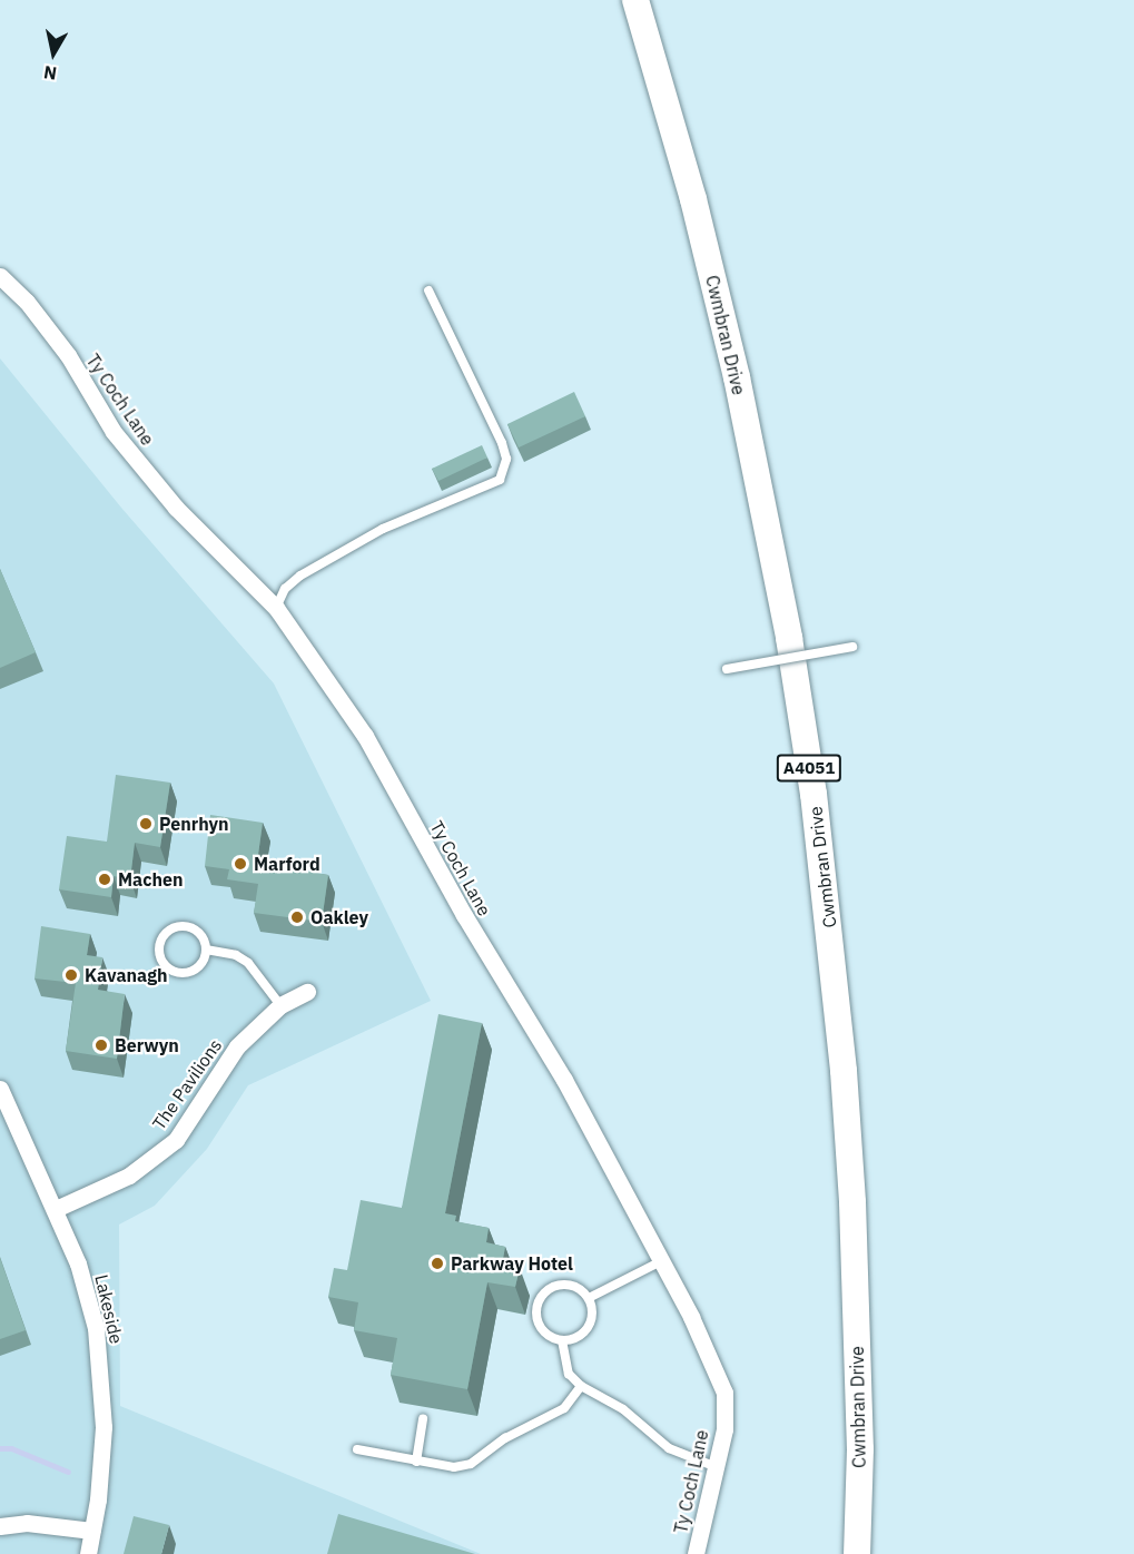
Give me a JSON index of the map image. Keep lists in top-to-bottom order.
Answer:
{
  "streets": {
    "main road": ["Cwmbran Drive", "A4051"],
    "street": ["Ty Coch Lane", "The Pavilions", "Lakeside"]
  },
  "crossings": [
    ["The Pavilions", "Lakeside"]
  ],
  "places": [
    "Penrhyn",
    "Marford",
    "Machen",
    "Oakley",
    "Kavanagh",
    "Berwyn",
    "Parkway Hotel"
  ],
  "north": "bottom"
}
